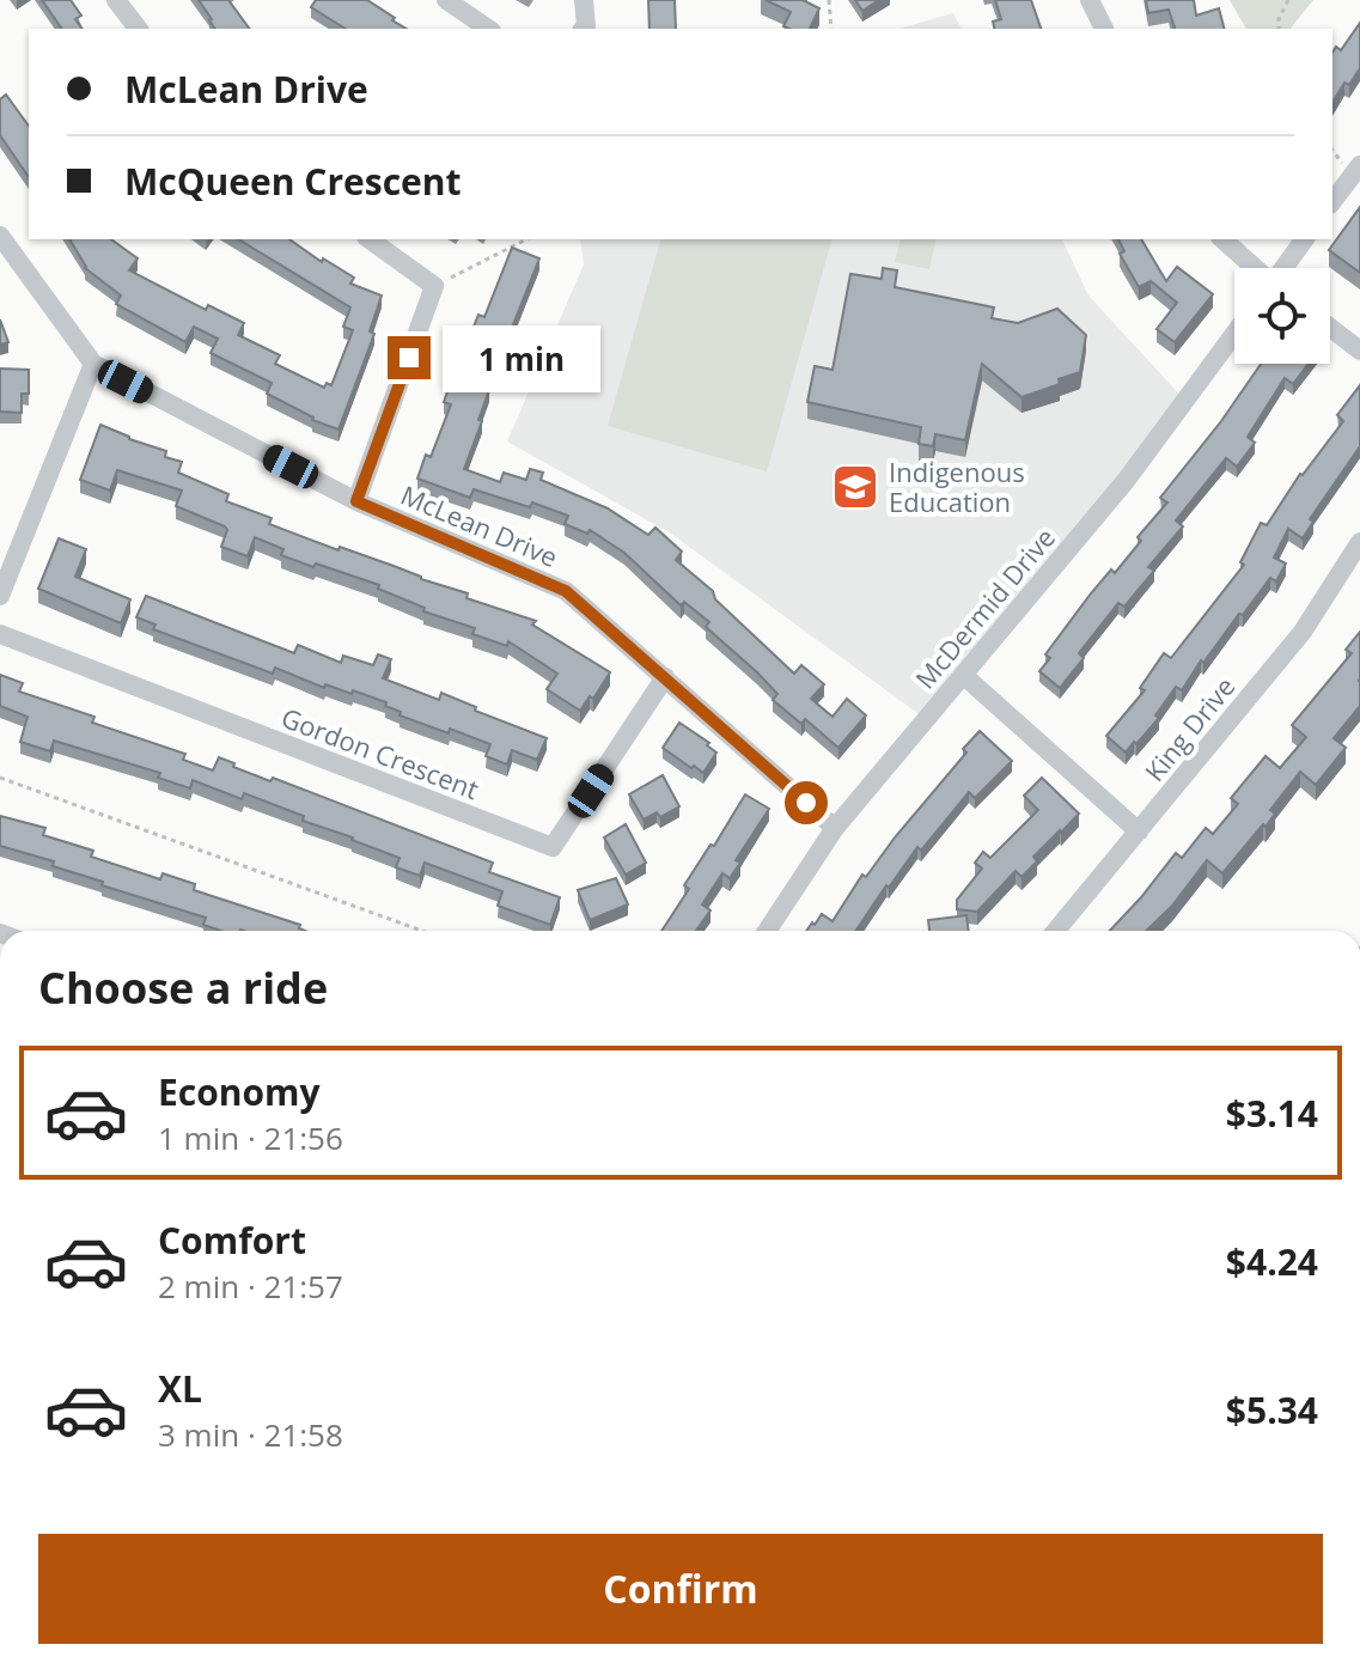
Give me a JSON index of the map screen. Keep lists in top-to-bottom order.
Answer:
{
  "streets": {
    "street": [
      "McLean Drive",
      "McDermid Drive",
      "King Drive",
      "Gordon Crescent"
    ]
  },
  "crossings": [
    ["McLean Drive", "McDermid Drive"],
    ["McLean Drive", "Gordon Crescent"]
  ],
  "places": {
    "school or university": ["Indigenous Education"]
  },
  "page": {
    "banner": ["McLean Drive", "McQueen Crescent"],
    "bubble": "1 min",
    "heading": "Choose a ride",
    "list": [
      {
        "name": "Economy",
        "note": "1 min · 21:56",
        "value": "$3.14"
      },
      {
        "name": "Comfort",
        "note": "2 min · 21:57",
        "value": "$4.24"
      },
      {
        "name": "XL",
        "note": "3 min · 21:58",
        "value": "$5.34"
      }
    ],
    "buttons": "Confirm"
  }
}
